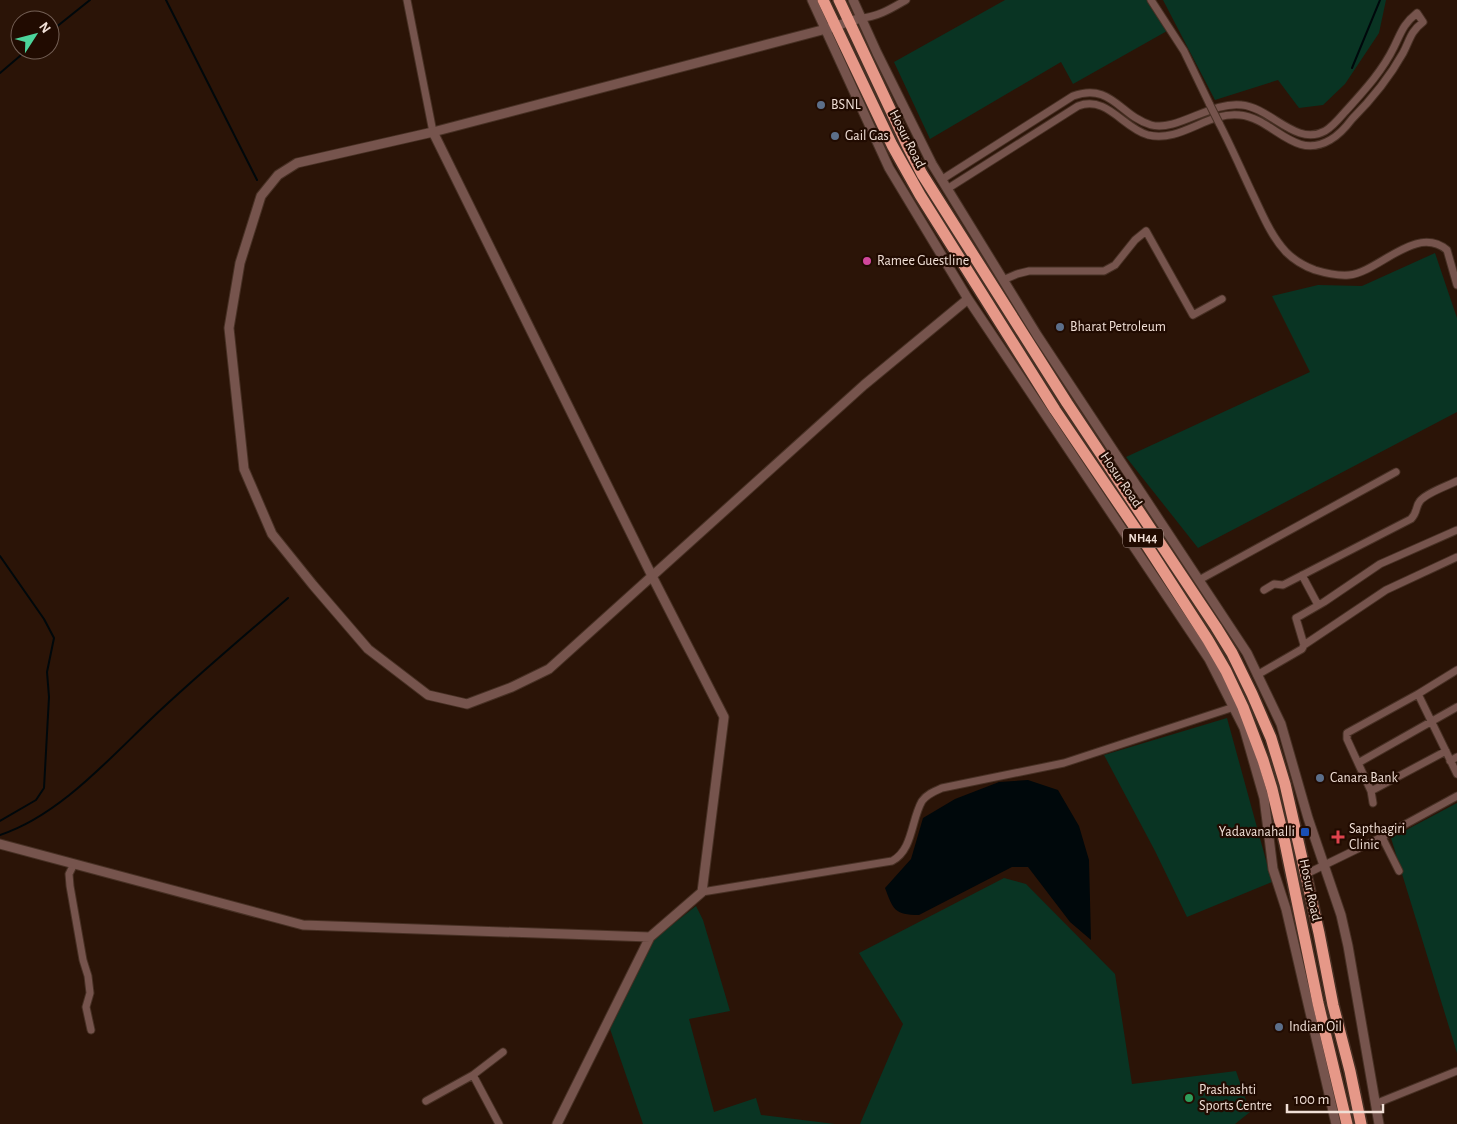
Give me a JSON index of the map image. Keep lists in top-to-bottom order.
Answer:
{
  "streets": {
    "highway": ["Hosur Road", "NH44"]
  },
  "places": {
    "other": [
      "BSNL",
      "Gail Gas",
      "Ramee Guestline",
      "Bharat Petroleum",
      "Canara Bank",
      "Indian Oil",
      "Prashashti Sports Centre"
    ],
    "transit": ["Yadavanahalli"],
    "health": ["Sapthagiri Clinic"]
  },
  "scale_bar": "100 m",
  "north": "top right"
}
